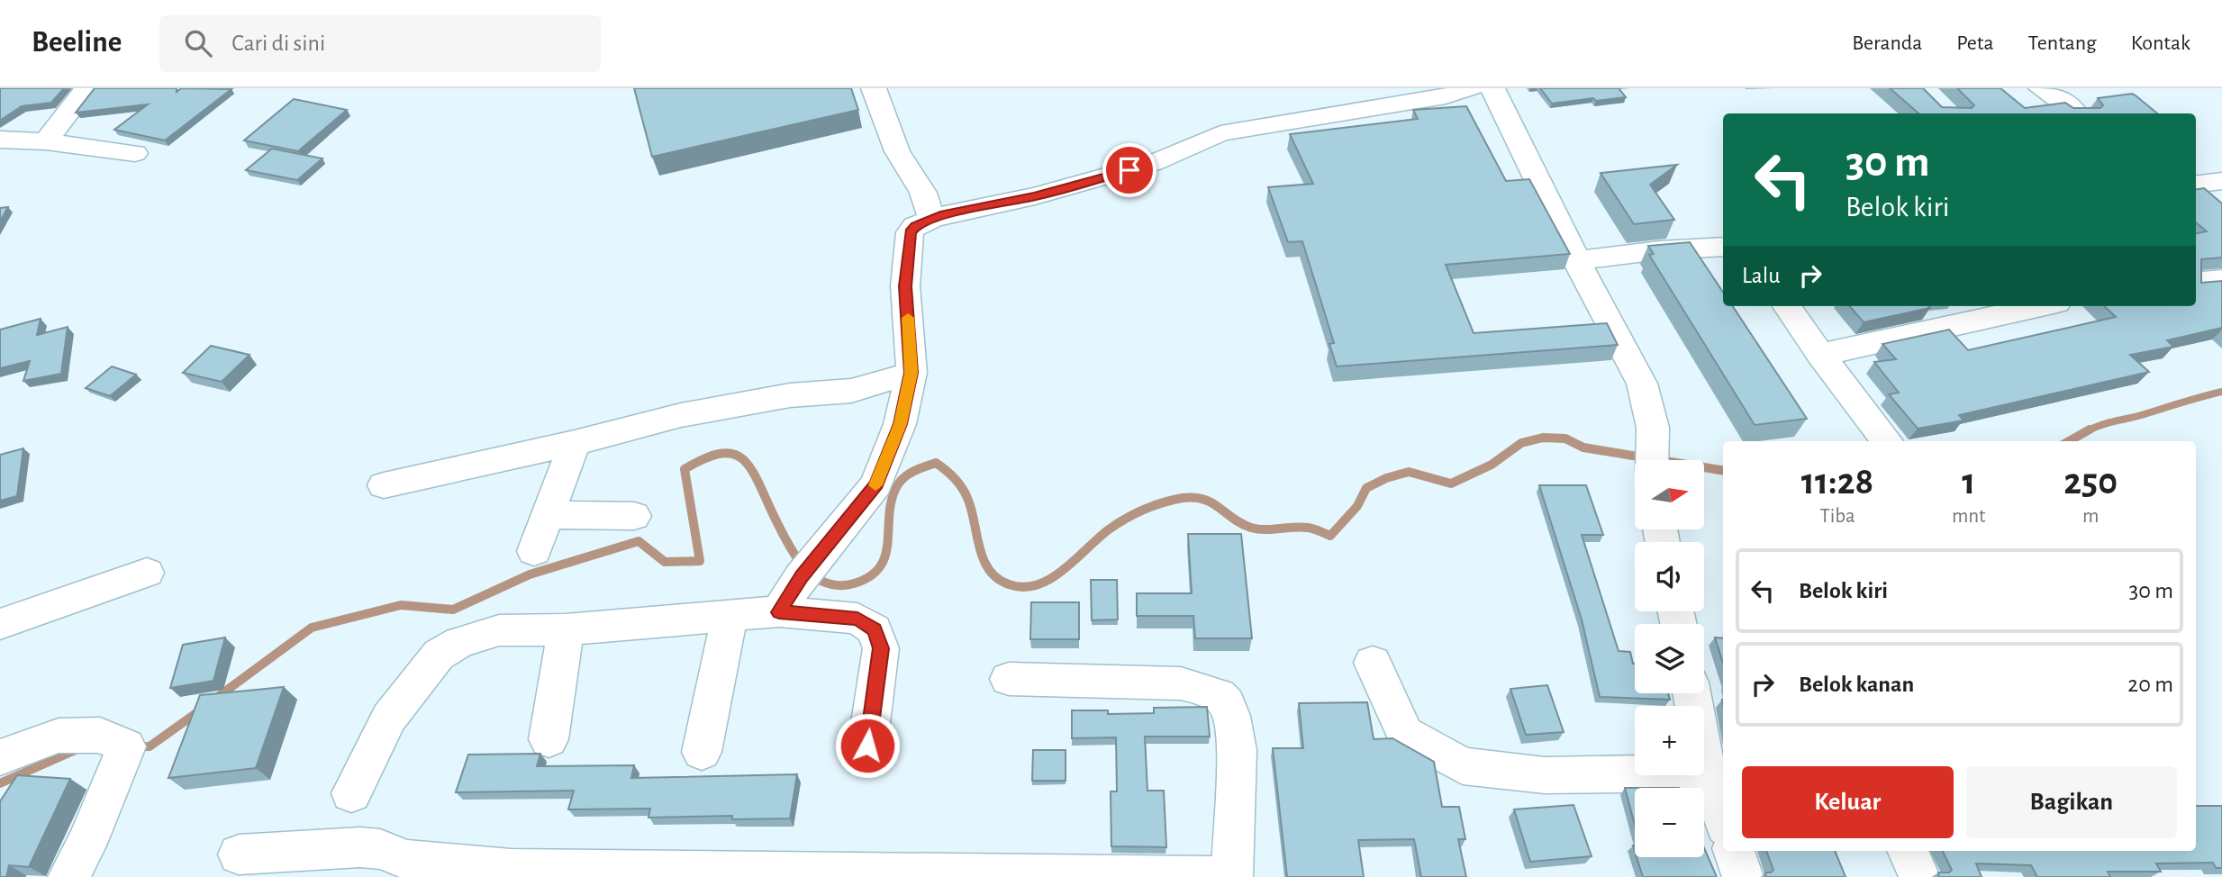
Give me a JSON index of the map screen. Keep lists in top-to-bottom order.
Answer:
{
  "north": "right",
  "page": {
    "header": "Beeline",
    "search": "Cari di sini",
    "nav": [
      "Beranda",
      "Peta",
      "Tentang",
      "Kontak"
    ],
    "turn": ["30 m", "Belok kiri"],
    "then": "Lalu",
    "eta": [
      "11:28",
      "Tiba",
      "1",
      "mnt",
      "250",
      "m"
    ],
    "map_buttons": ["+", "−"],
    "list": [
      {
        "name": "Belok kiri",
        "value": "30 m"
      },
      {
        "name": "Belok kanan",
        "value": "20 m"
      }
    ],
    "buttons": ["Keluar", "Bagikan"]
  }
}
